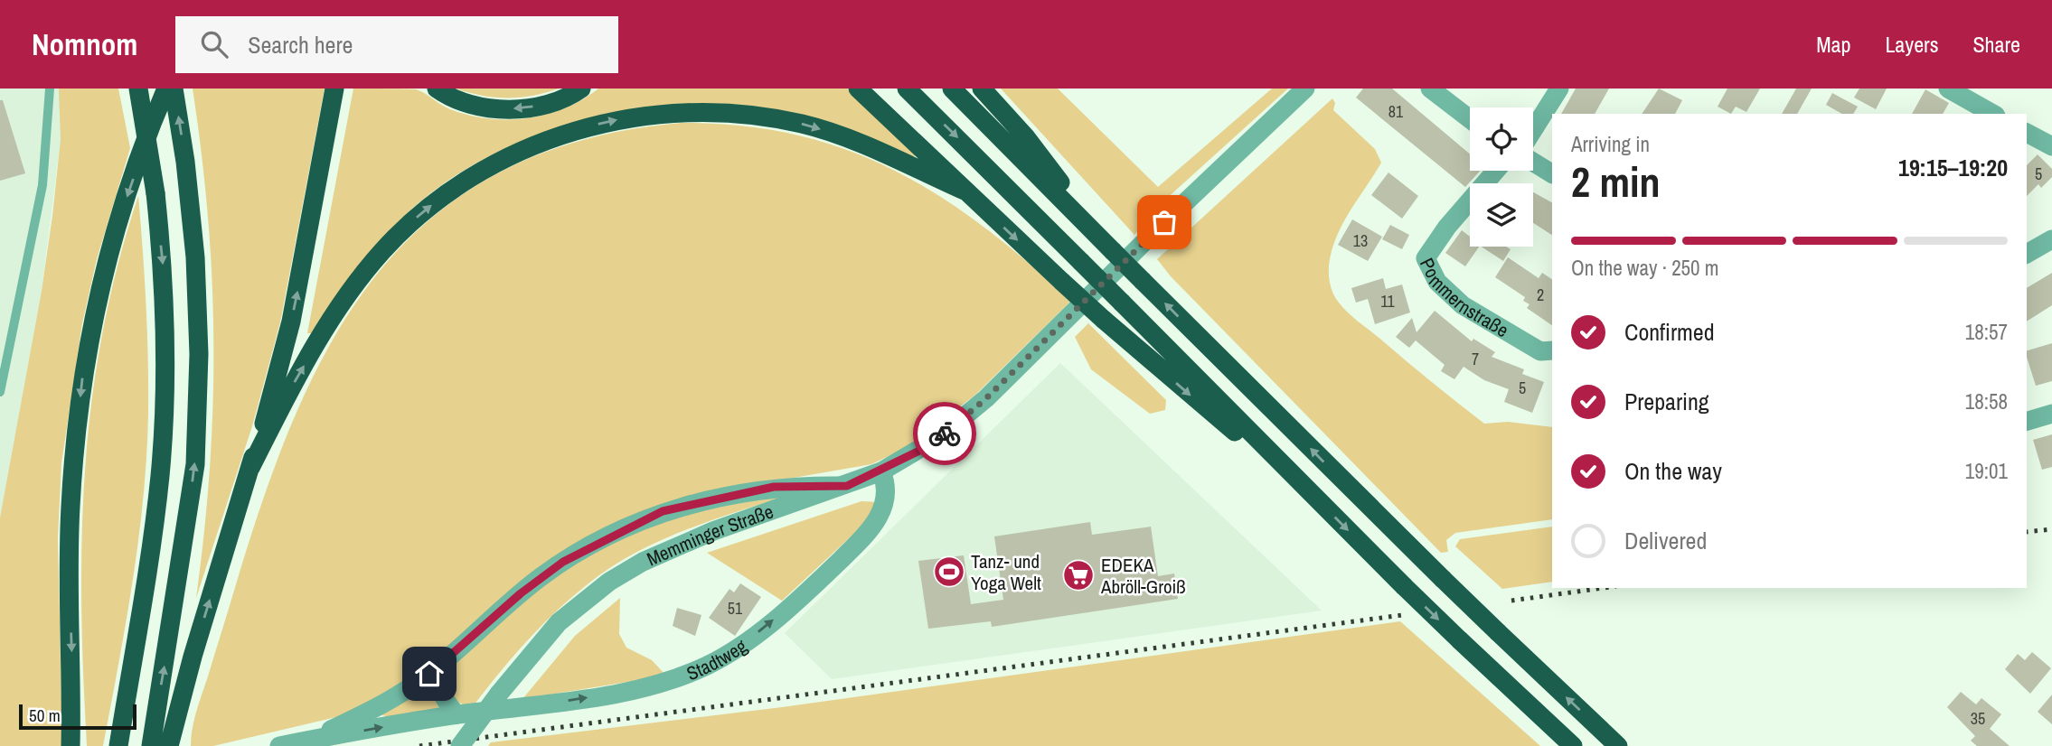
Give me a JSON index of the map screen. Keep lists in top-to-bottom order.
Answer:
{
  "streets": {
    "street": ["Pommernstraße", "Memminger Straße", "Stadtweg"]
  },
  "crossings": [
    ["Memminger Straße", "Stadtweg"]
  ],
  "places": {
    "sports": ["Tanz- und Yoga Welt"],
    "supermarket": ["EDEKA Abröll-Groiß"]
  },
  "house_numbers": [
    "81",
    "5",
    "13",
    "2",
    "11",
    "7",
    "5",
    "51",
    "35"
  ],
  "scale_bar": "50 m",
  "page": {
    "header": "Nomnom",
    "search": "Search here",
    "nav": ["Map", "Layers", "Share"],
    "heading": ["2 min", "Arriving in", "19:15–19:20"],
    "bar": "On the way · 250 m",
    "list": [
      ["Confirmed", "18:57"],
      ["Preparing", "18:58"],
      ["On the way", "19:01"],
      "Delivered"
    ],
    "scale": "50 m"
  }
}
